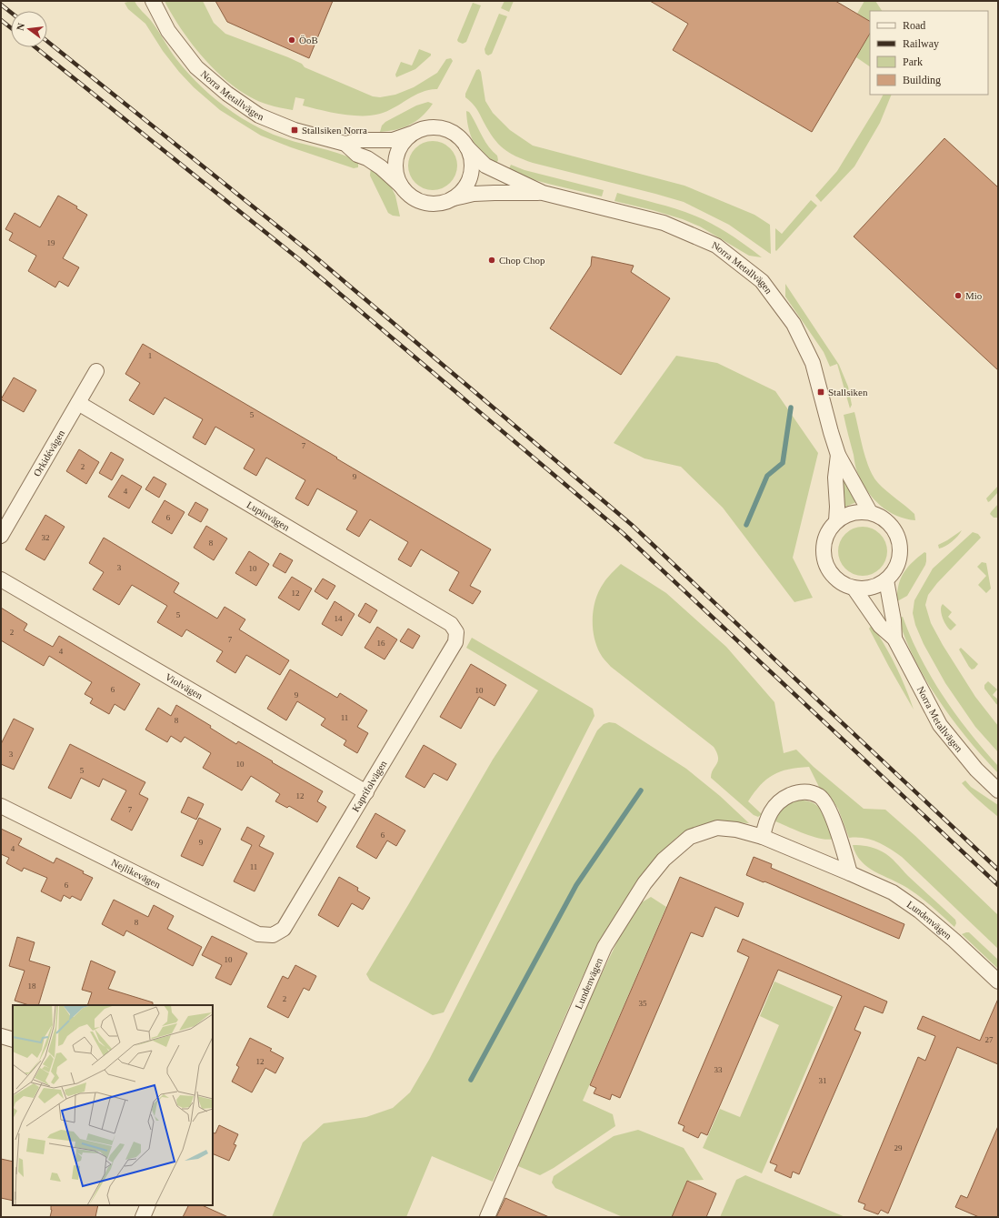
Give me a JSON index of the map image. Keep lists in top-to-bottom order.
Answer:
{
  "streets": {
    "street": [
      "Norra Metallvägen",
      "Orkidévägen",
      "Lupinvägen",
      "Violvägen",
      "Kaprifolvägen",
      "Nejlikevägen",
      "Lundenvägen"
    ]
  },
  "crossings": [
    ["Orkidévägen", "Lupinvägen"],
    ["Lupinvägen", "Kaprifolvägen"],
    ["Violvägen", "Kaprifolvägen"],
    ["Kaprifolvägen", "Nejlikevägen"]
  ],
  "places": {
    "other": ["ÖoB", "Chop Chop", "Mio"],
    "transit": ["Stallsiken Norra", "Stallsiken"]
  },
  "house_numbers": [
    "19",
    "1",
    "5",
    "7",
    "2",
    "9",
    "4",
    "6",
    "32",
    "8",
    "3",
    "10",
    "12",
    "5",
    "14",
    "2",
    "7",
    "16",
    "4",
    "6",
    "10",
    "9",
    "11",
    "8",
    "3",
    "10",
    "5",
    "12",
    "7",
    "6",
    "9",
    "4",
    "11",
    "6",
    "8",
    "10",
    "18",
    "2",
    "35",
    "27",
    "12",
    "33",
    "31",
    "29"
  ],
  "legend": [
    "Road",
    "Railway",
    "Park",
    "Building"
  ],
  "north": "left"
}
